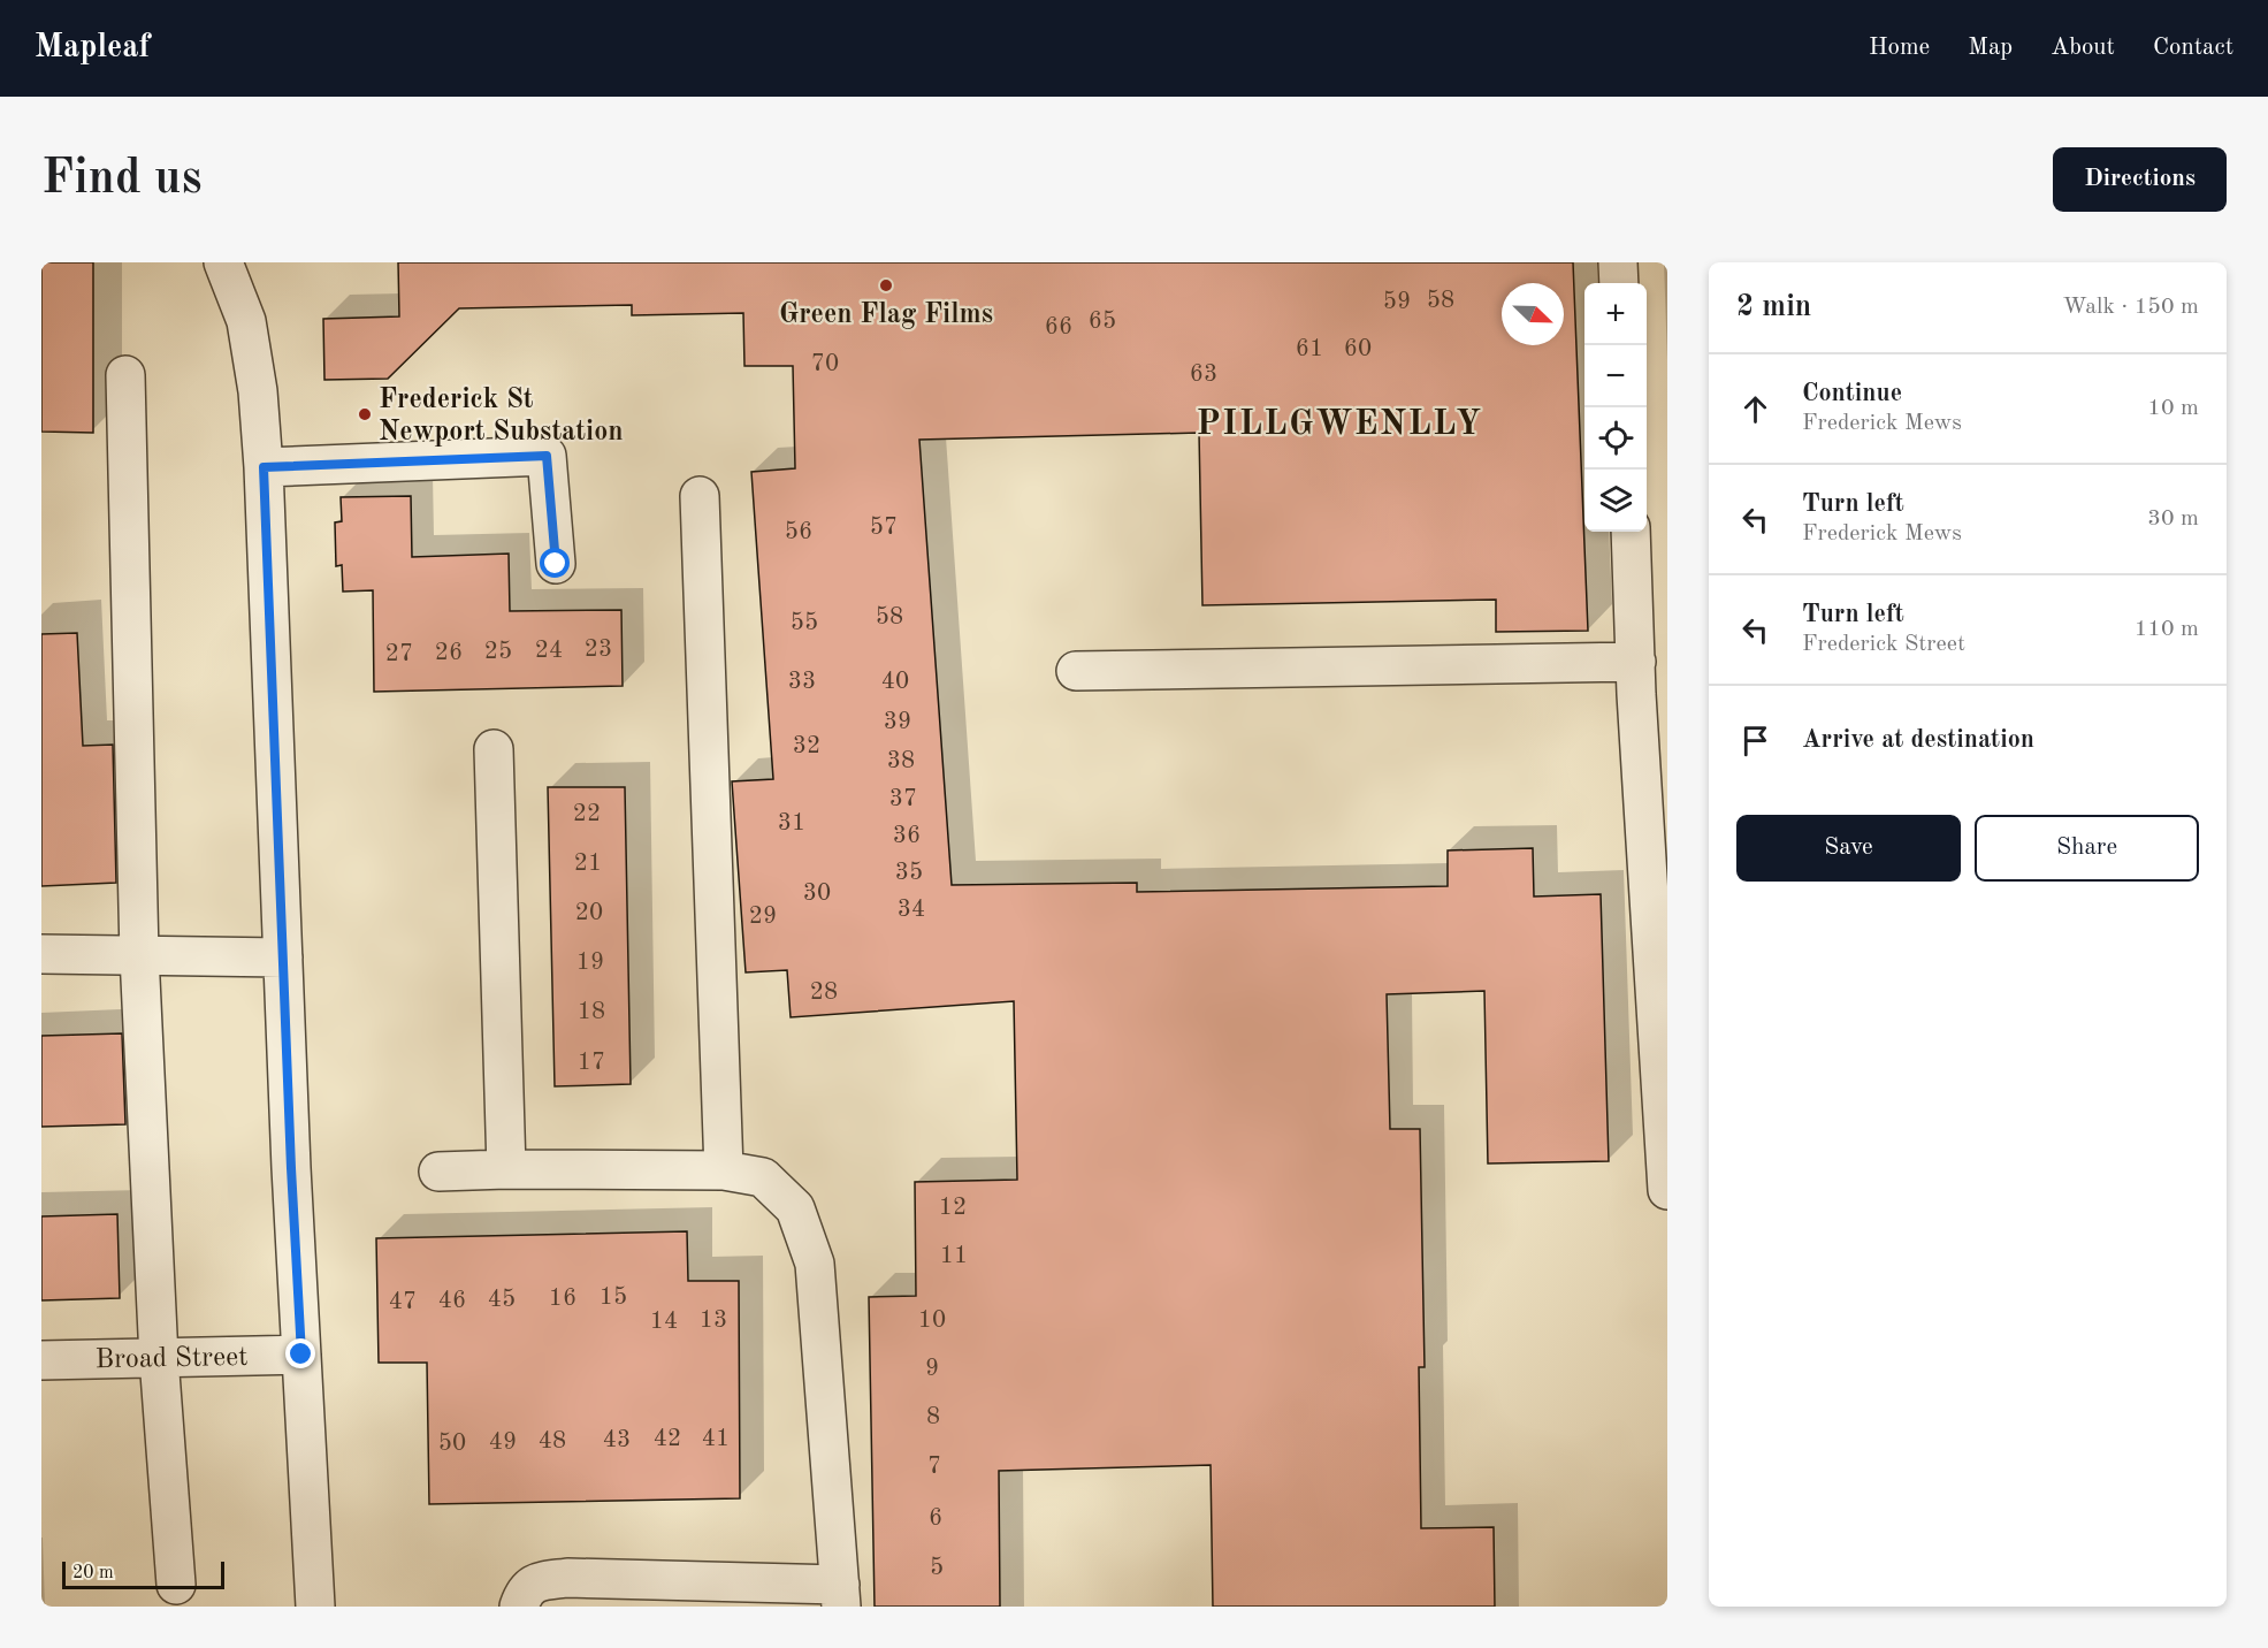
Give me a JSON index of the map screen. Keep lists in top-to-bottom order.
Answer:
{
  "streets": {
    "street": ["Broad Street"]
  },
  "districts": ["PILLGWENLLY"],
  "places": ["Green Flag Films", "Frederick St Newport Substation"],
  "house_numbers": [
    "58",
    "59",
    "65",
    "66",
    "61",
    "60",
    "70",
    "63",
    "57",
    "56",
    "58",
    "55",
    "23",
    "24",
    "25",
    "26",
    "27",
    "33",
    "40",
    "39",
    "32",
    "38",
    "37",
    "22",
    "31",
    "36",
    "21",
    "35",
    "30",
    "34",
    "20",
    "29",
    "19",
    "28",
    "18",
    "17",
    "12",
    "11",
    "15",
    "16",
    "45",
    "46",
    "47",
    "13",
    "10",
    "14",
    "9",
    "8",
    "42",
    "41",
    "43",
    "48",
    "49",
    "50",
    "7",
    "6",
    "5"
  ],
  "scale_bar": "20 m",
  "north": "bottom right",
  "page": {
    "header": "Mapleaf",
    "nav": [
      "Home",
      "Map",
      "About",
      "Contact"
    ],
    "buttons": [
      "Directions",
      ["Save", "Share"]
    ],
    "title": "Find us",
    "heading": ["2 min", "Walk · 150 m"],
    "map_buttons": ["+", "−"],
    "list": [
      ["Continue", "Frederick Mews", "10 m"],
      ["Turn left", "Frederick Mews", "30 m"],
      ["Turn left", "Frederick Street", "110 m"],
      "Arrive at destination"
    ],
    "scale": "20 m"
  }
}
